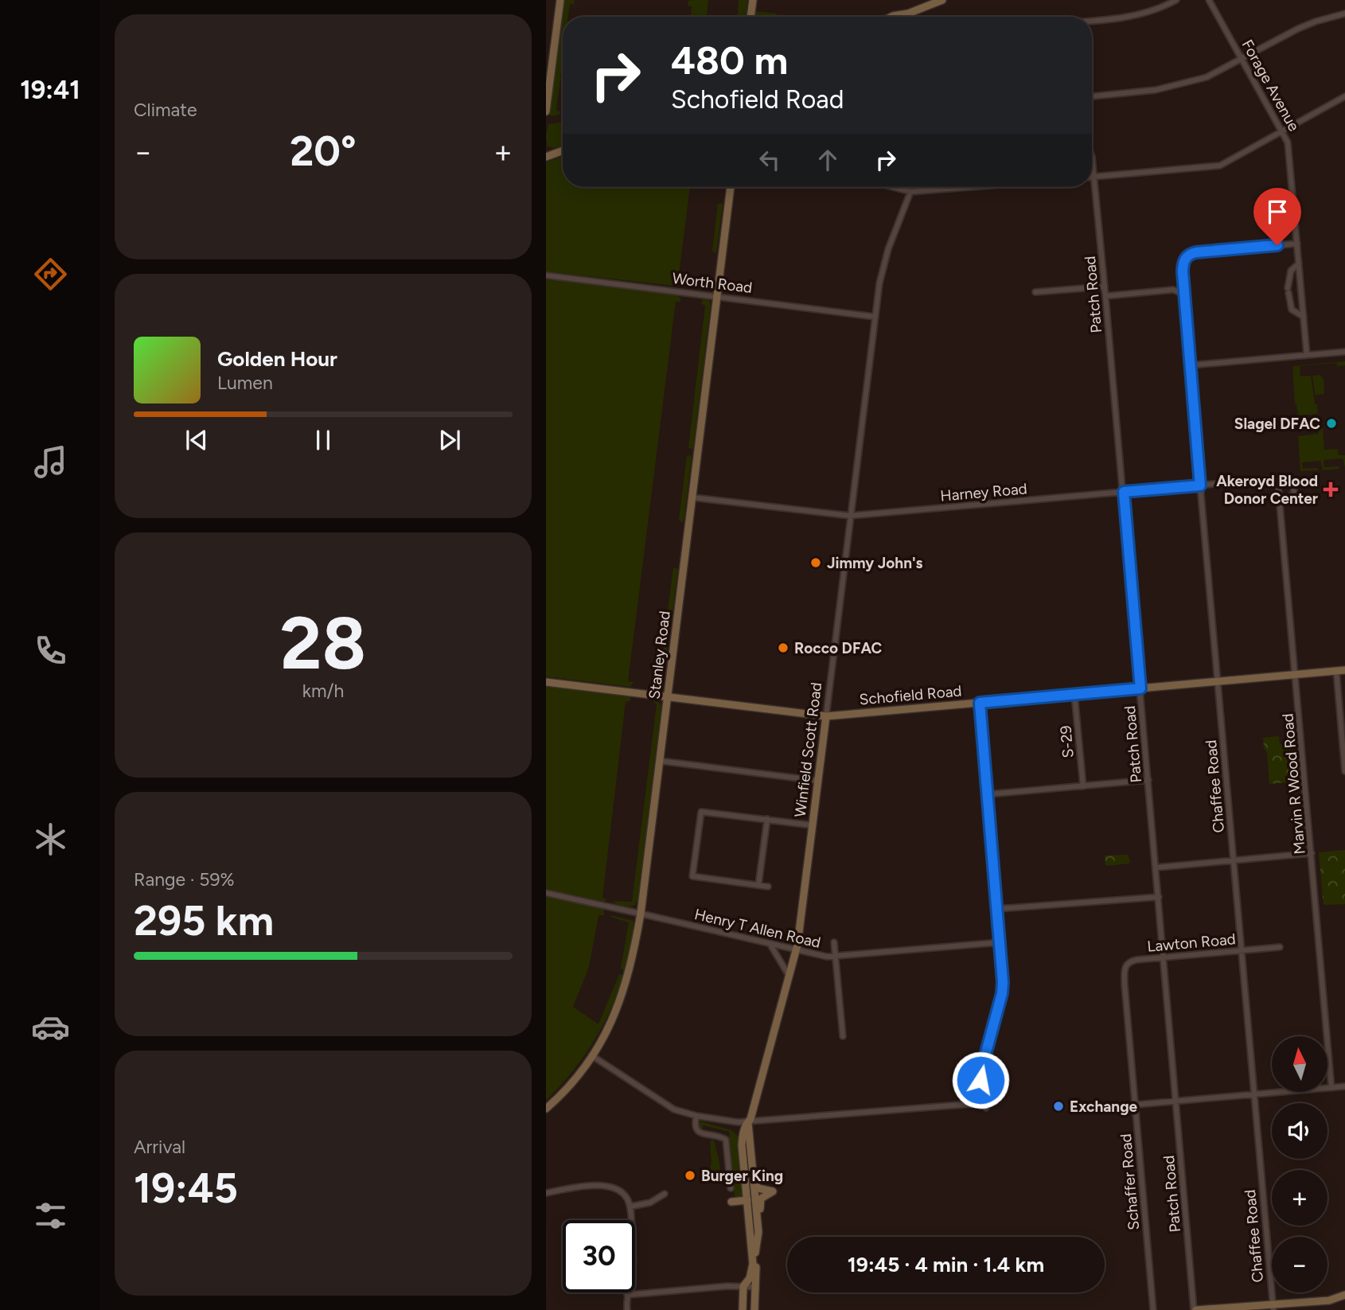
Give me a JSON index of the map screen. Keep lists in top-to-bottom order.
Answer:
{
  "streets": {
    "street": [
      "Forage Avenue",
      "Worth Road",
      "Patch Road",
      "Harney Road",
      "Stanley Road",
      "Schofield Road",
      "S-29",
      "Winfield Scott Road",
      "Marvin R Wood Road",
      "Chaffee Road",
      "Henry T Allen Road",
      "Lawton Road",
      "Schaffer Road"
    ]
  },
  "crossings": [
    ["Forage Avenue", "Chaffee Road"],
    ["Worth Road", "Stanley Road"],
    ["Worth Road", "Winfield Scott Road"],
    ["Patch Road", "Harney Road"],
    ["Patch Road", "Schofield Road"],
    ["Patch Road", "Lawton Road"],
    ["Harney Road", "Stanley Road"],
    ["Harney Road", "Winfield Scott Road"],
    ["Harney Road", "Marvin R Wood Road"],
    ["Harney Road", "Chaffee Road"],
    ["Stanley Road", "Schofield Road"],
    ["Stanley Road", "Henry T Allen Road"],
    ["Schofield Road", "S-29"],
    ["Schofield Road", "Winfield Scott Road"],
    ["Schofield Road", "Marvin R Wood Road"],
    ["Schofield Road", "Chaffee Road"],
    ["Winfield Scott Road", "Henry T Allen Road"],
    ["Chaffee Road", "Lawton Road"],
    ["Lawton Road", "Schaffer Road"]
  ],
  "places": {
    "other": [
      "Slagel DFAC",
      "Jimmy John's",
      "Rocco DFAC",
      "Exchange",
      "Burger King"
    ],
    "health": ["Akeroyd Blood Donor Center"]
  },
  "north": "top",
  "page": {
    "tabs": "19:41",
    "tile": [
      "Climate",
      ["28", "km/h"],
      ["Range · 59%", "295 km"],
      ["Arrival", "19:45"]
    ],
    "turn": ["480 m", "Schofield Road"],
    "heat": ["−", "20°", "+"],
    "song": ["Golden Hour", "Lumen"],
    "map_buttons": ["+", "−"],
    "limit": "30",
    "trip": "19:45 · 4 min · 1.4 km"
  }
}
